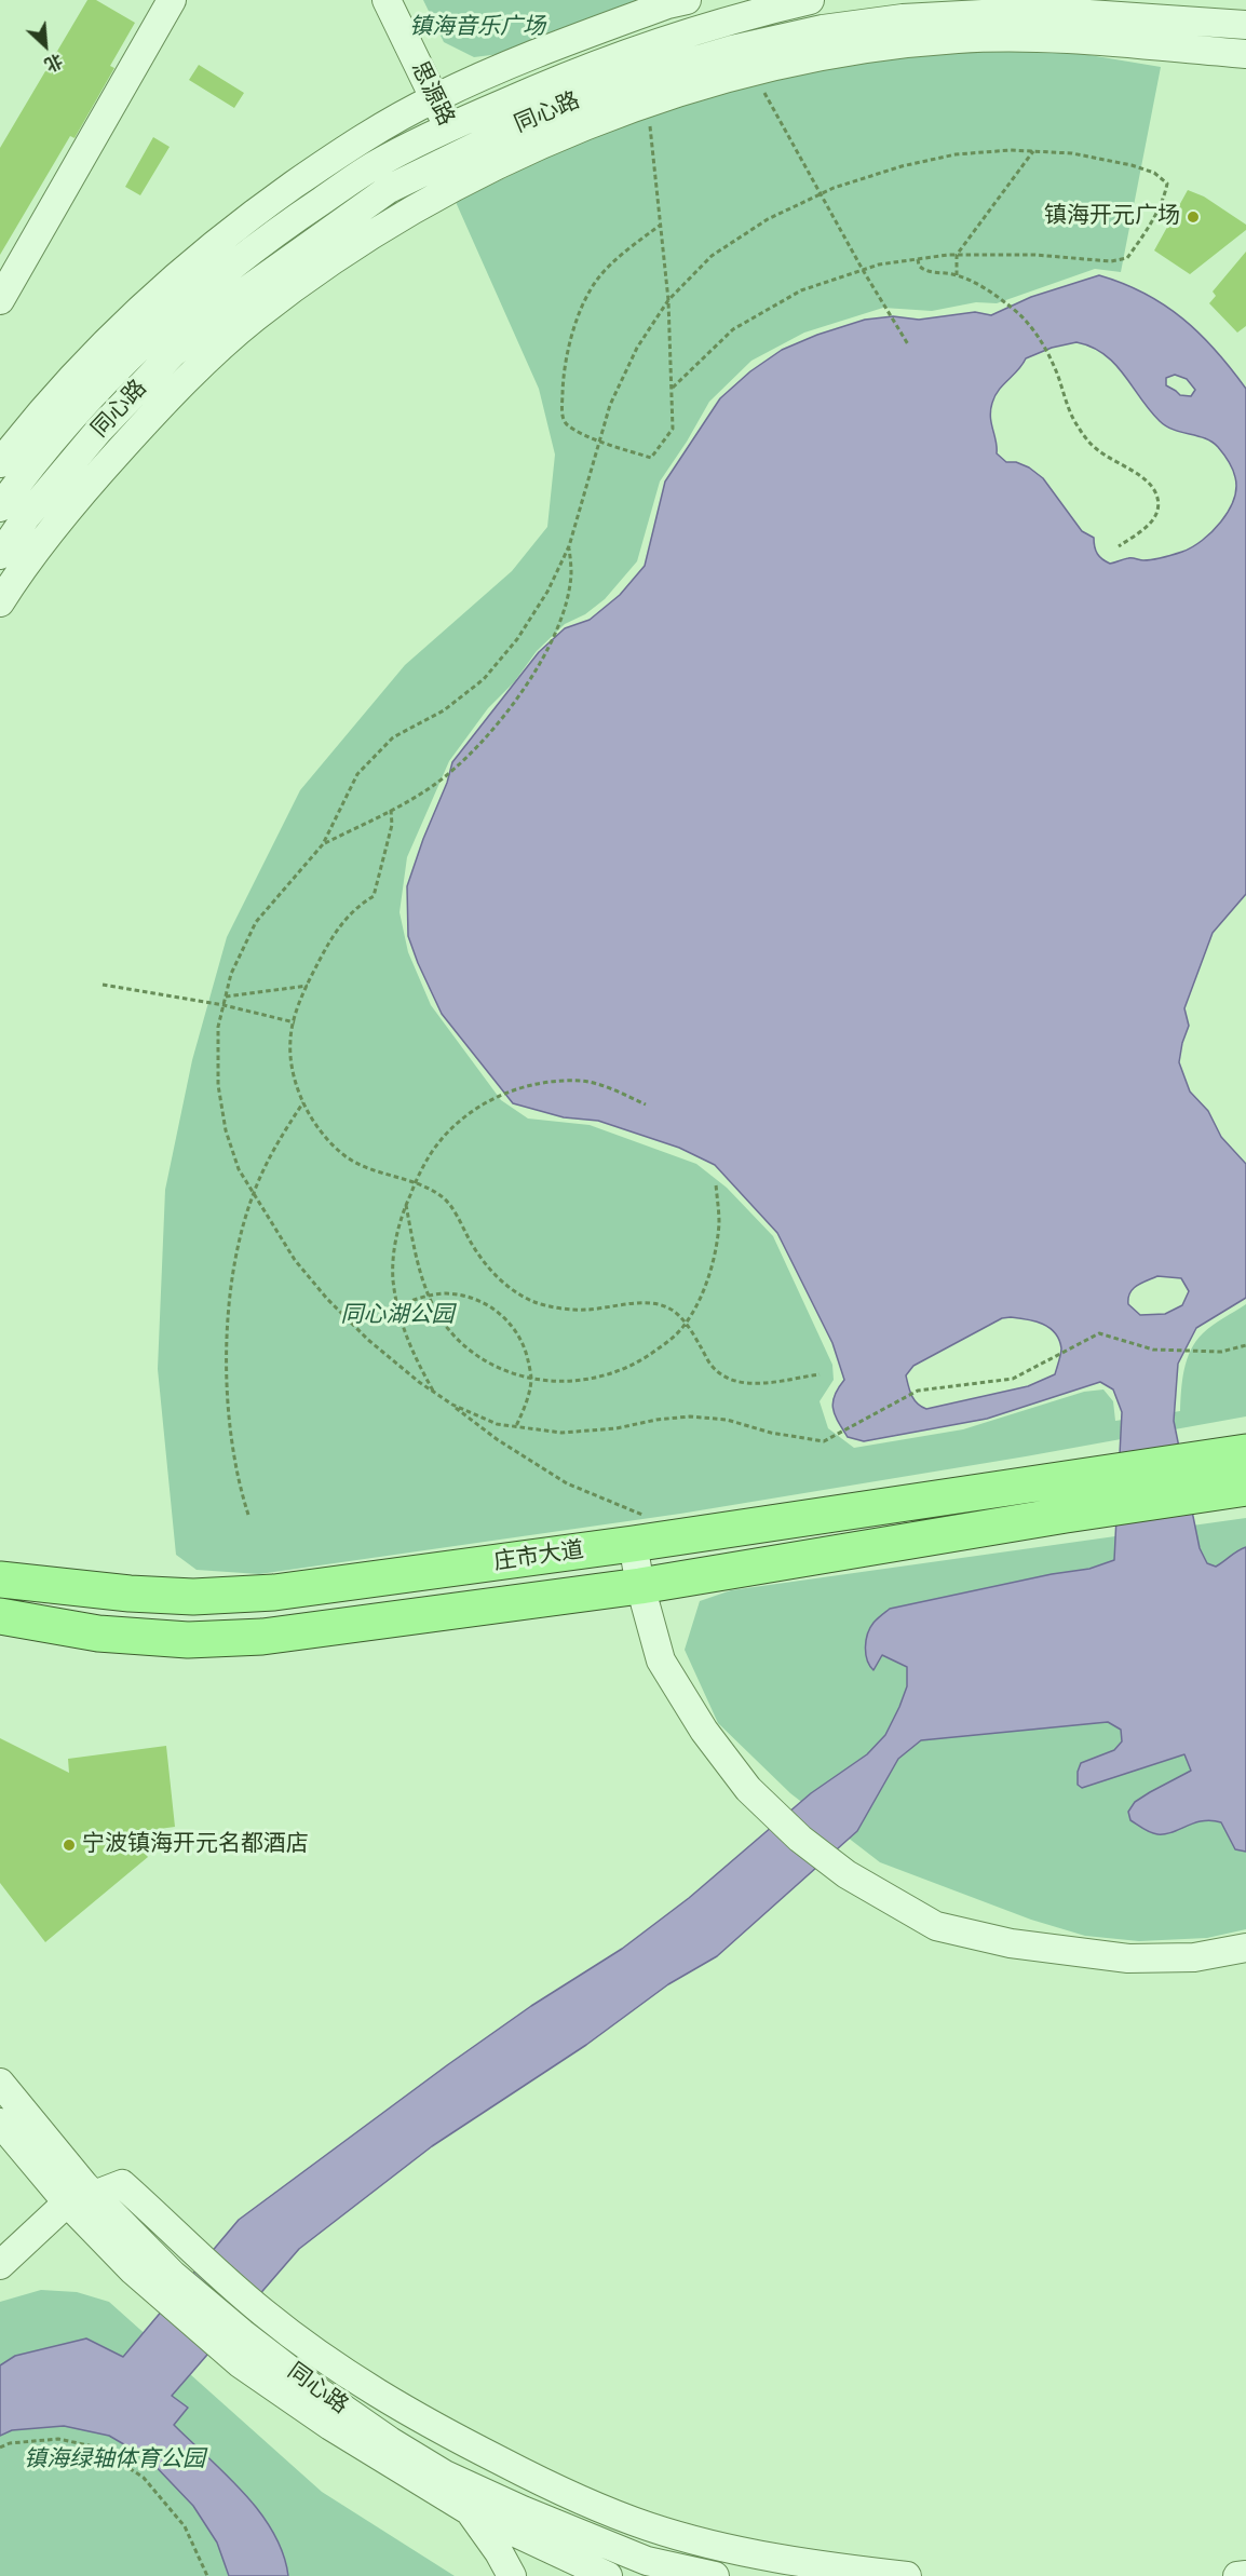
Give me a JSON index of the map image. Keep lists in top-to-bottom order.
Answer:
{
  "streets": {
    "main road": ["庄市大道"],
    "street": ["思源路", "同心路"]
  },
  "crossings": [
    ["思源路", "同心路"]
  ],
  "parks": ["镇海音乐广场", "同心湖公园", "镇海绿轴体育公园"],
  "places": ["镇海开元广场", "宁波镇海开元名都酒店"],
  "north": "bottom right"
}
